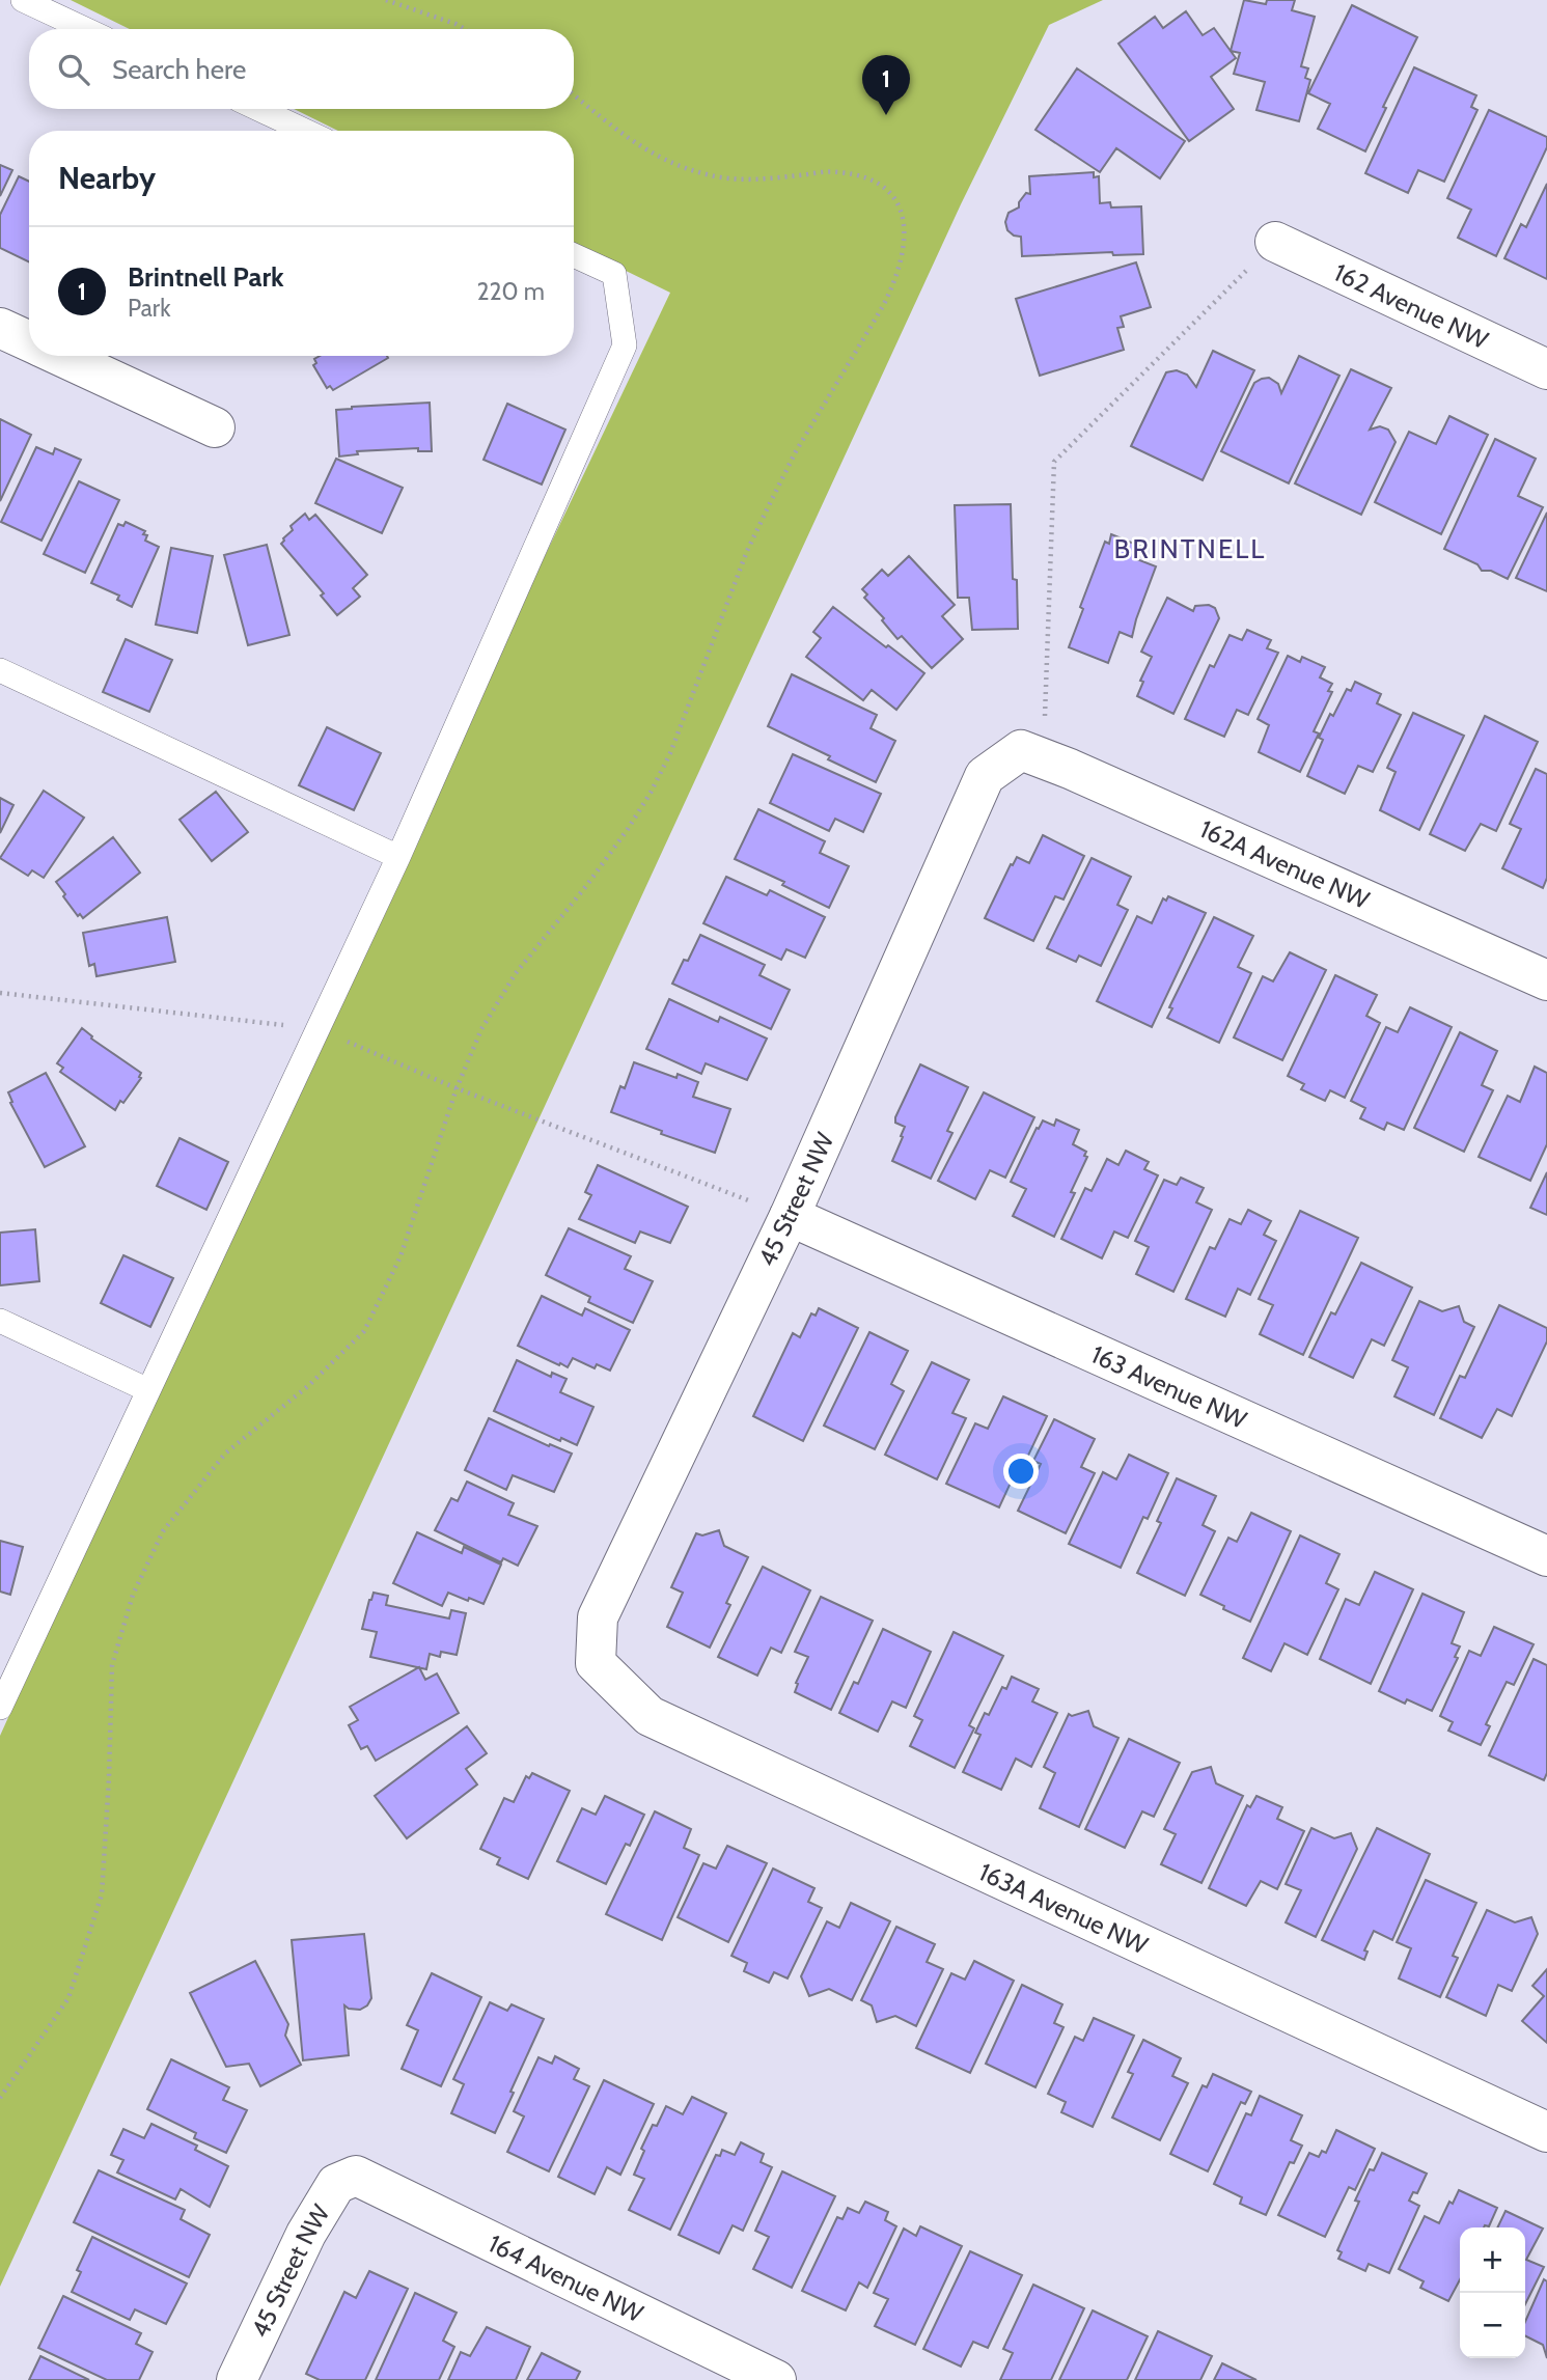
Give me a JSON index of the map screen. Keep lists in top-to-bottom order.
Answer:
{
  "streets": {
    "street": [
      "162 Avenue NW",
      "162A Avenue NW",
      "45 Street NW",
      "163 Avenue NW",
      "163A Avenue NW",
      "164 Avenue NW"
    ]
  },
  "crossings": [
    ["162A Avenue NW", "45 Street NW"],
    ["45 Street NW", "163 Avenue NW"],
    ["45 Street NW", "163A Avenue NW"],
    ["45 Street NW", "164 Avenue NW"]
  ],
  "districts": ["BRINTNELL"],
  "page": {
    "search": "Search here",
    "pins": "1",
    "heading": "Nearby",
    "list": [
      {
        "mark": "1",
        "name": "Brintnell Park",
        "note": "Park",
        "value": "220 m"
      }
    ],
    "map_buttons": ["+", "−"]
  }
}
